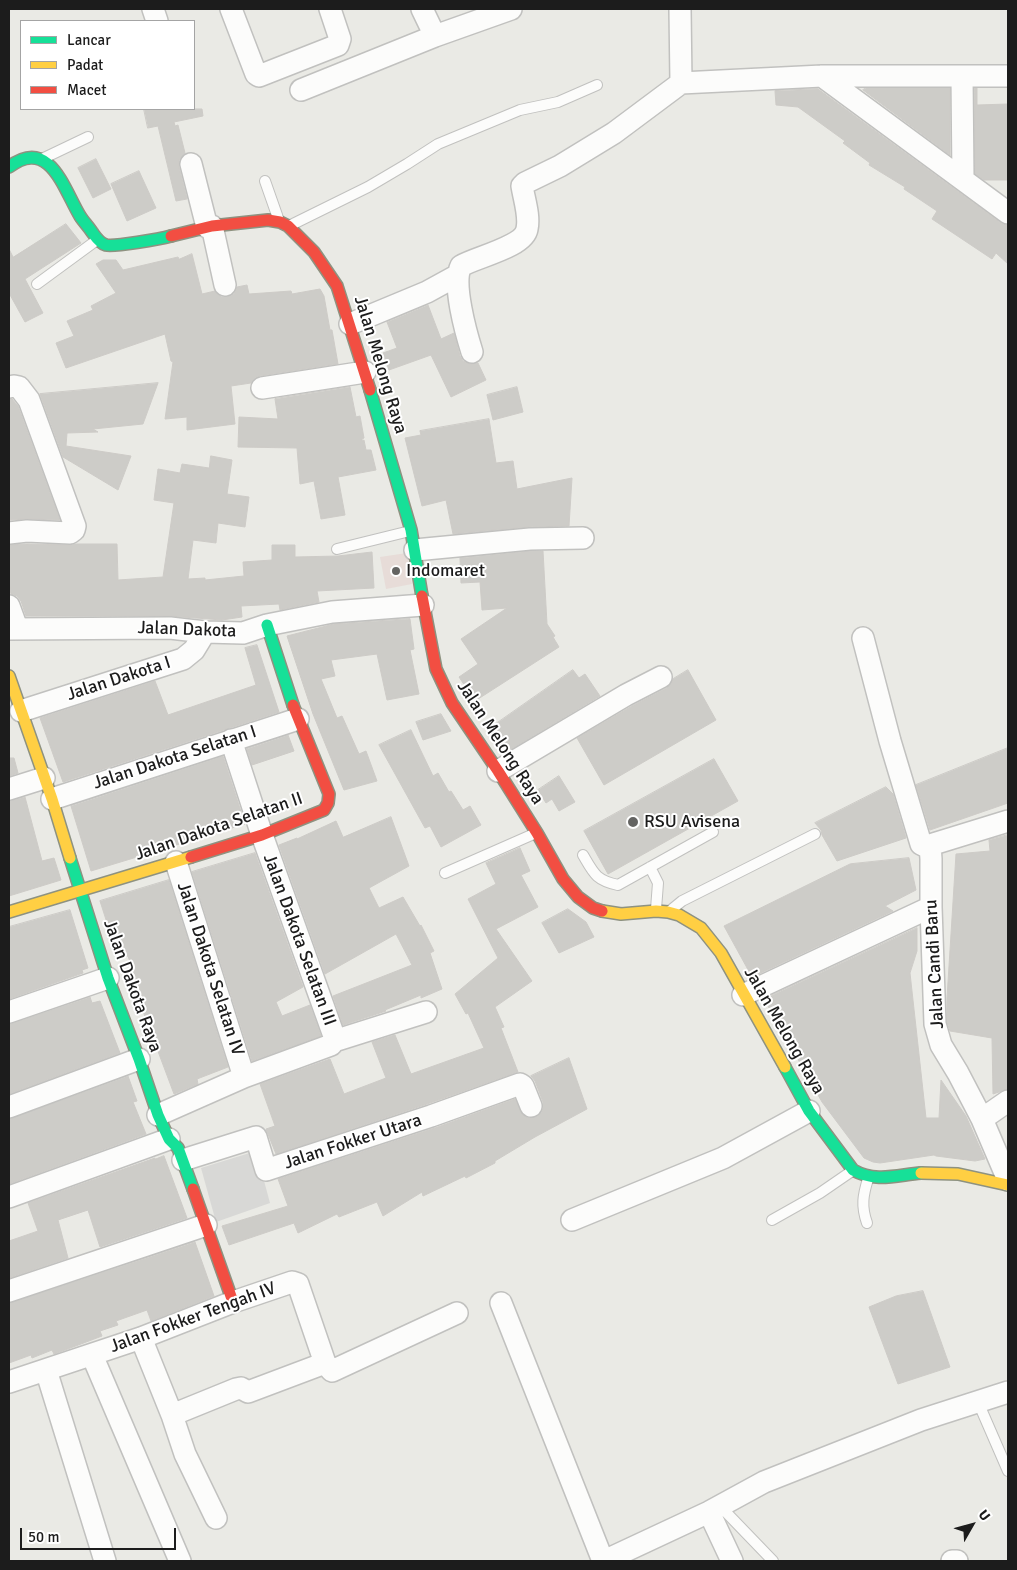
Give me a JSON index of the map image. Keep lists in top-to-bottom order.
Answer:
{
  "streets": {
    "main road": ["Jalan Melong Raya", "Jalan Dakota Selatan II", "Jalan Dakota Raya"],
    "street": [
      "Jalan Dakota",
      "Jalan Dakota I",
      "Jalan Dakota Selatan I",
      "Jalan Dakota Selatan III",
      "Jalan Candi Baru",
      "Jalan Dakota Selatan IV",
      "Jalan Fokker Utara",
      "Jalan Fokker Tengah IV"
    ]
  },
  "crossings": [
    ["Jalan Melong Raya", "Jalan Dakota"],
    ["Jalan Dakota", "Jalan Dakota I"],
    ["Jalan Dakota", "Jalan Dakota Selatan II"],
    ["Jalan Dakota I", "Jalan Dakota Raya"],
    ["Jalan Dakota Selatan I", "Jalan Dakota Selatan II"],
    ["Jalan Dakota Selatan I", "Jalan Dakota Selatan III"],
    ["Jalan Dakota Selatan I", "Jalan Dakota Raya"],
    ["Jalan Dakota Selatan II", "Jalan Dakota Selatan III"],
    ["Jalan Dakota Selatan II", "Jalan Dakota Selatan IV"],
    ["Jalan Dakota Selatan II", "Jalan Dakota Raya"],
    ["Jalan Dakota Raya", "Jalan Fokker Utara"],
    ["Jalan Dakota Raya", "Jalan Fokker Tengah IV"]
  ],
  "places": ["Indomaret", "RSU Avisena"],
  "legend": ["Lancar", "Padat", "Macet"],
  "scale_bar": "50 m",
  "north": "top right"
}
